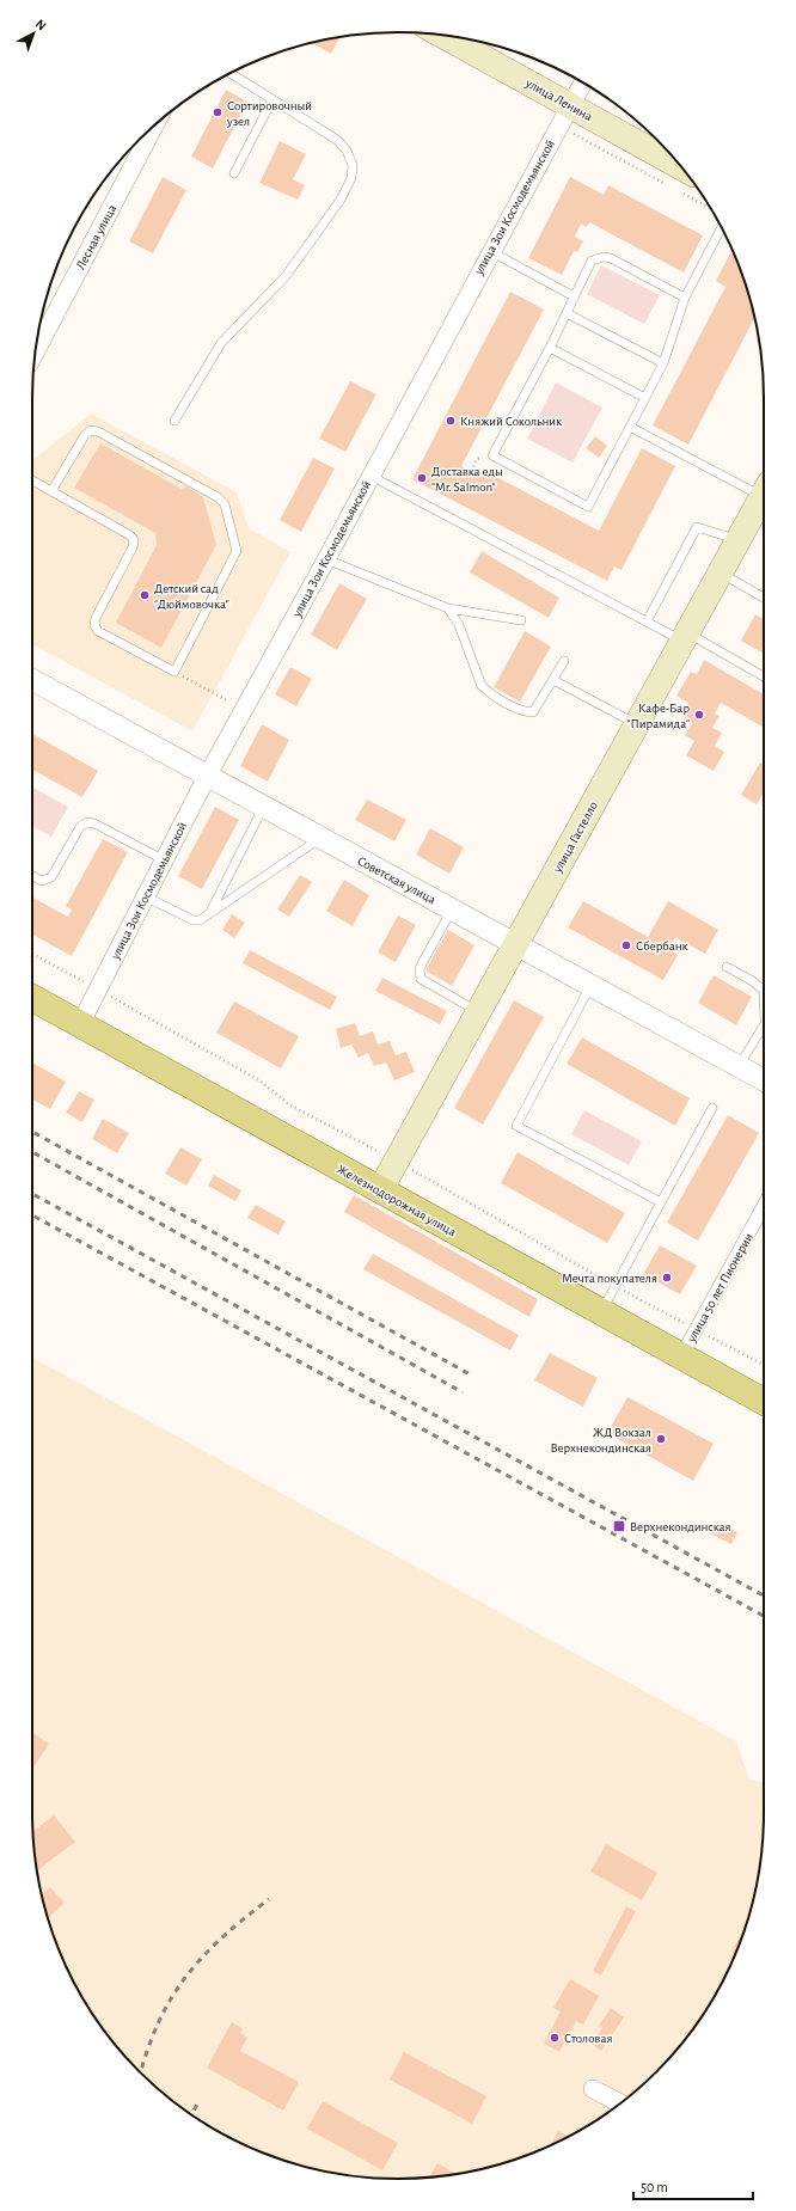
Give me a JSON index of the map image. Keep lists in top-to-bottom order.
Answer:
{
  "streets": {
    "main road": ["улица Ленина", "улица Гастелло", "Железнодорожная улица"],
    "street": [
      "улица Зои Космодемьянской",
      "Лесная улица",
      "Советская улица",
      "улица 50 лет Пионерии"
    ]
  },
  "crossings": [
    ["улица Ленина", "улица Зои Космодемьянской"],
    ["улица Зои Космодемьянской", "Советская улица"],
    ["улица Зои Космодемьянской", "Железнодорожная улица"],
    ["улица Гастелло", "Советская улица"],
    ["улица Гастелло", "Железнодорожная улица"],
    ["Железнодорожная улица", "улица 50 лет Пионерии"]
  ],
  "places": {
    "other": [
      "Сортировочный узел",
      "Княжий Сокольник",
      "Доставка еды \"Mr. Salmon\"",
      "Детский сад \"Дюймовочка\"",
      "Кафе-Бар \"Пирамида\"",
      "Сбербанк",
      "Мечта покупателя",
      "ЖД Вокзал Верхнекондинская",
      "Столовая"
    ],
    "transit": ["Верхнекондинская"]
  },
  "scale_bar": "50 m",
  "north": "top right"
}
